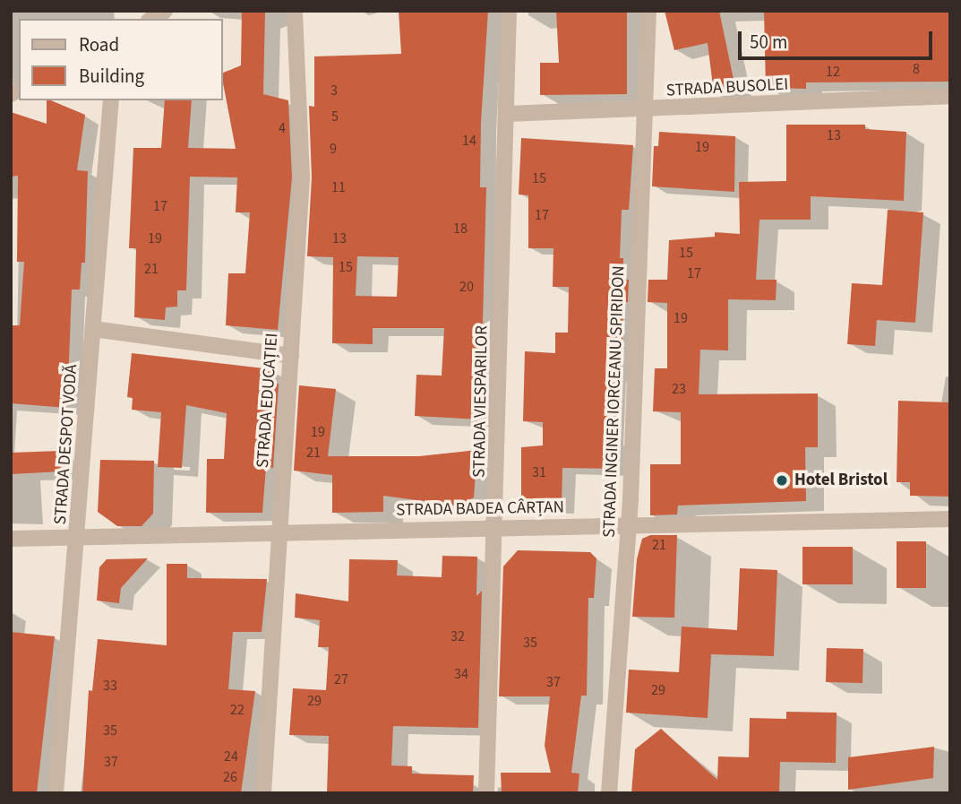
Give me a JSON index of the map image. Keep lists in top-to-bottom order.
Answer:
{
  "streets": {
    "street": [
      "STRADA BUSOLEI",
      "STRADA EDUCAȚIEI",
      "STRADA VIESPARILOR",
      "STRADA INGINER IORCEANU SPIRIDON",
      "STRADA DESPOT VODĂ",
      "STRADA BADEA CÂRȚAN"
    ]
  },
  "crossings": [
    ["STRADA BUSOLEI", "STRADA VIESPARILOR"],
    ["STRADA BUSOLEI", "STRADA INGINER IORCEANU SPIRIDON"],
    ["STRADA EDUCAȚIEI", "STRADA BADEA CÂRȚAN"],
    ["STRADA VIESPARILOR", "STRADA BADEA CÂRȚAN"],
    ["STRADA INGINER IORCEANU SPIRIDON", "STRADA BADEA CÂRȚAN"],
    ["STRADA DESPOT VODĂ", "STRADA BADEA CÂRȚAN"]
  ],
  "places": ["Hotel Bristol"],
  "house_numbers": [
    "8",
    "12",
    "3",
    "5",
    "4",
    "13",
    "14",
    "19",
    "9",
    "15",
    "11",
    "17",
    "17",
    "18",
    "19",
    "13",
    "15",
    "15",
    "21",
    "17",
    "20",
    "19",
    "23",
    "19",
    "21",
    "31",
    "21",
    "32",
    "35",
    "34",
    "27",
    "37",
    "33",
    "29",
    "29",
    "22",
    "35",
    "24",
    "37",
    "26"
  ],
  "legend": ["Road", "Building"],
  "scale_bar": "50 m"
}
